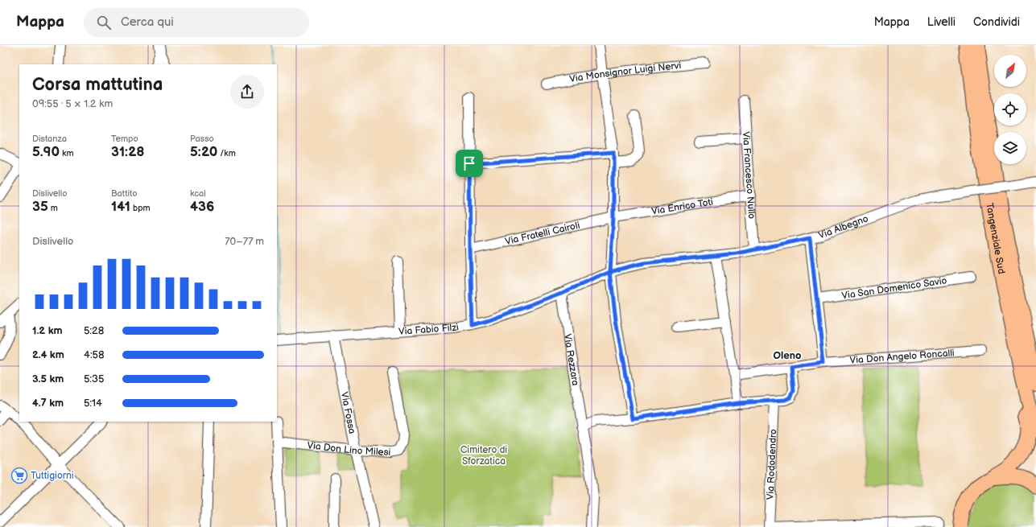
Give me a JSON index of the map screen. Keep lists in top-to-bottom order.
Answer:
{
  "streets": {
    "highway": ["Tangenziale Sud"],
    "street": [
      "Via Monsignor Luigi Nervi",
      "Via Francesco Nullo",
      "Via Enrico Toti",
      "Via Albegno",
      "Via Fratelli Cairoli",
      "Via San Domenico Savio",
      "Via Fabio Filzi",
      "Via Don Angelo Roncalli",
      "Via Rezzara",
      "Via Fossa",
      "Via Don Lino Milesi",
      "Via Rododendro"
    ]
  },
  "crossings": [
    ["Via Francesco Nullo", "Via Enrico Toti"],
    ["Via Francesco Nullo", "Via Albegno"],
    ["Via Enrico Toti", "Via Fratelli Cairoli"],
    ["Via Albegno", "Via Fabio Filzi"],
    ["Via Fabio Filzi", "Via Rezzara"],
    ["Via Fabio Filzi", "Via Fossa"],
    ["Via Fossa", "Via Don Lino Milesi"]
  ],
  "districts": ["Oleno"],
  "parks": ["Cimitero di Sforzatica"],
  "places": {
    "supermarket": ["Tuttigiorni"]
  },
  "north": "top right",
  "page": {
    "header": "Mappa",
    "search": "Cerca qui",
    "nav": ["Mappa", "Livelli", "Condividi"],
    "heading": ["Corsa mattutina", "09:55 · 5 × 1.2 km"],
    "stats": [
      ["Distanza", "5.90 km"],
      ["Tempo", "31:28"],
      ["Passo", "5:20 /km"],
      ["Dislivello", "35 m"],
      ["Battito", "141 bpm"],
      ["kcal", "436"]
    ],
    "chart": ["Dislivello", "70–77 m"],
    "list": [
      {
        "name": "1.2 km",
        "note": "5:28"
      },
      {
        "name": "2.4 km",
        "note": "4:58"
      },
      {
        "name": "3.5 km",
        "note": "5:35"
      },
      {
        "name": "4.7 km",
        "note": "5:14"
      }
    ]
  }
}
